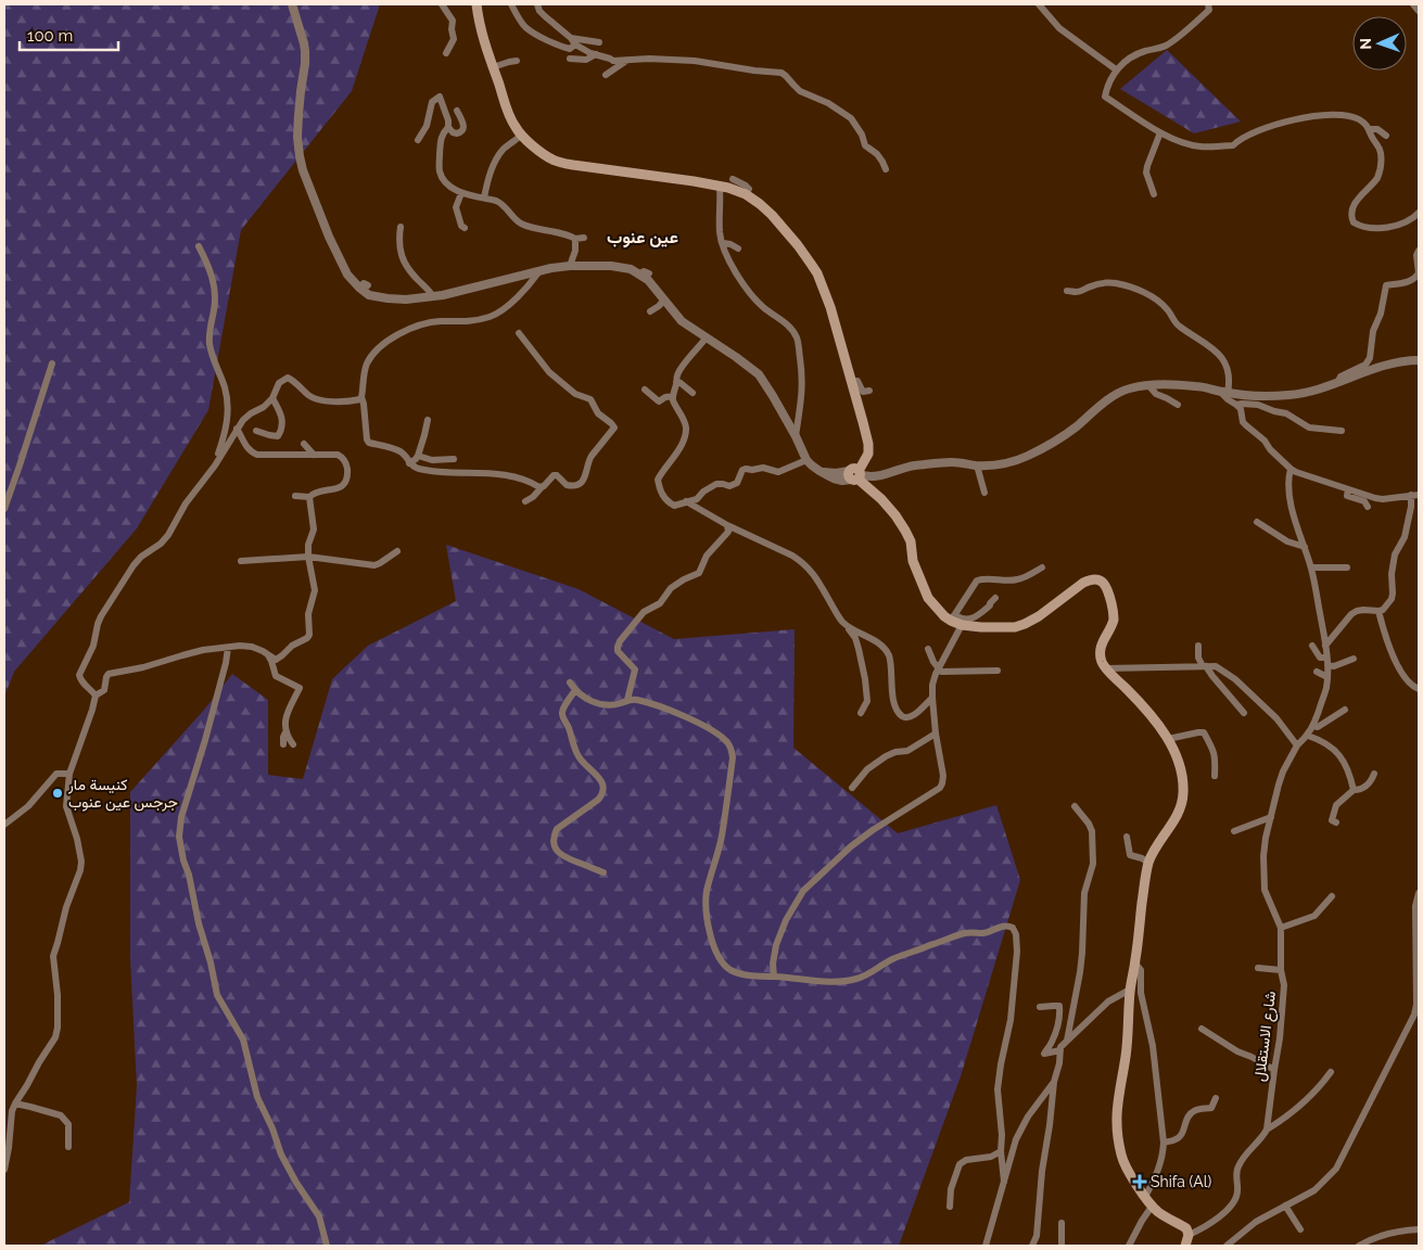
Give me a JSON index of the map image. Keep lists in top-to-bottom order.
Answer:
{
  "streets": {
    "street": ["شارع الاستقلال"]
  },
  "districts": ["عين عنوب"],
  "places": {
    "other": ["كنيسة مار جرجس عين عنوب"],
    "health": ["Shifa (Al)"]
  },
  "scale_bar": "100 m",
  "north": "left"
}
